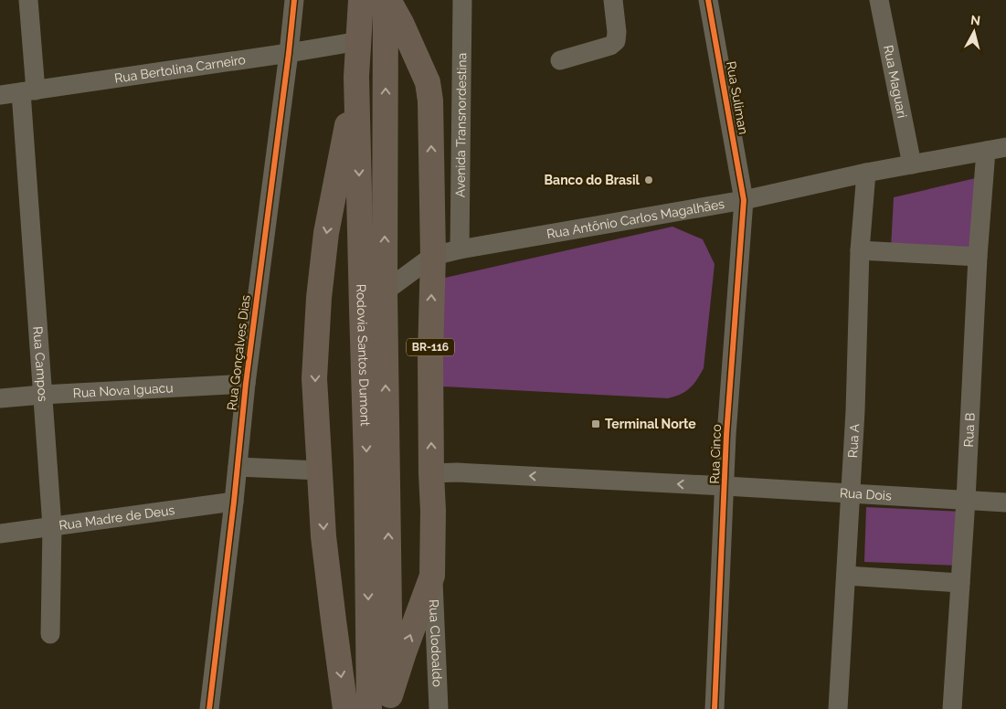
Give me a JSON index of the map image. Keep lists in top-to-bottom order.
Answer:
{
  "streets": {
    "highway": ["BR-116", "Rodovia Santos Dumont"],
    "street": [
      "Rua Bertolina Carneiro",
      "Rua Maguari",
      "Rua Suliman",
      "Avenida Transnordestina",
      "Rua Antônio Carlos Magalhães",
      "Rua Gonçalves Dias",
      "Rua Campos",
      "Rua Nova Iguacu",
      "Rua B",
      "Rua A",
      "Rua Cinco",
      "Rua Dois",
      "Rua Madre de Deus",
      "Rua Clodoaldo"
    ]
  },
  "crossings": [
    ["Rua Bertolina Carneiro", "Rua Gonçalves Dias"],
    ["Rua Bertolina Carneiro", "Rodovia Santos Dumont"],
    ["Rua Bertolina Carneiro", "Rua Campos"],
    ["Rua Maguari", "Rua Antônio Carlos Magalhães"],
    ["Rua Suliman", "Rua Antônio Carlos Magalhães"],
    ["Rua Suliman", "Rua Cinco"],
    ["Avenida Transnordestina", "Rua Antônio Carlos Magalhães"],
    ["Rua Antônio Carlos Magalhães", "BR-116"],
    ["Rua Antônio Carlos Magalhães", "Rodovia Santos Dumont"],
    ["Rua Antônio Carlos Magalhães", "Rua B"],
    ["Rua Antônio Carlos Magalhães", "Rua A"],
    ["Rua Antônio Carlos Magalhães", "Rua Cinco"],
    ["BR-116", "Rodovia Santos Dumont"],
    ["BR-116", "Rua Dois"],
    ["BR-116", "Rua Clodoaldo"],
    ["Rua Gonçalves Dias", "Rua Nova Iguacu"],
    ["Rua Gonçalves Dias", "Rua Madre de Deus"],
    ["Rua Campos", "Rua Nova Iguacu"],
    ["Rua Campos", "Rua Madre de Deus"],
    ["Rua B", "Rua Dois"],
    ["Rua A", "Rua Dois"],
    ["Rua Cinco", "Rua Dois"]
  ],
  "one_way": ["Rua Dois"],
  "places": {
    "other": ["Banco do Brasil"],
    "transit": ["Terminal Norte"]
  },
  "north": "top"
}
